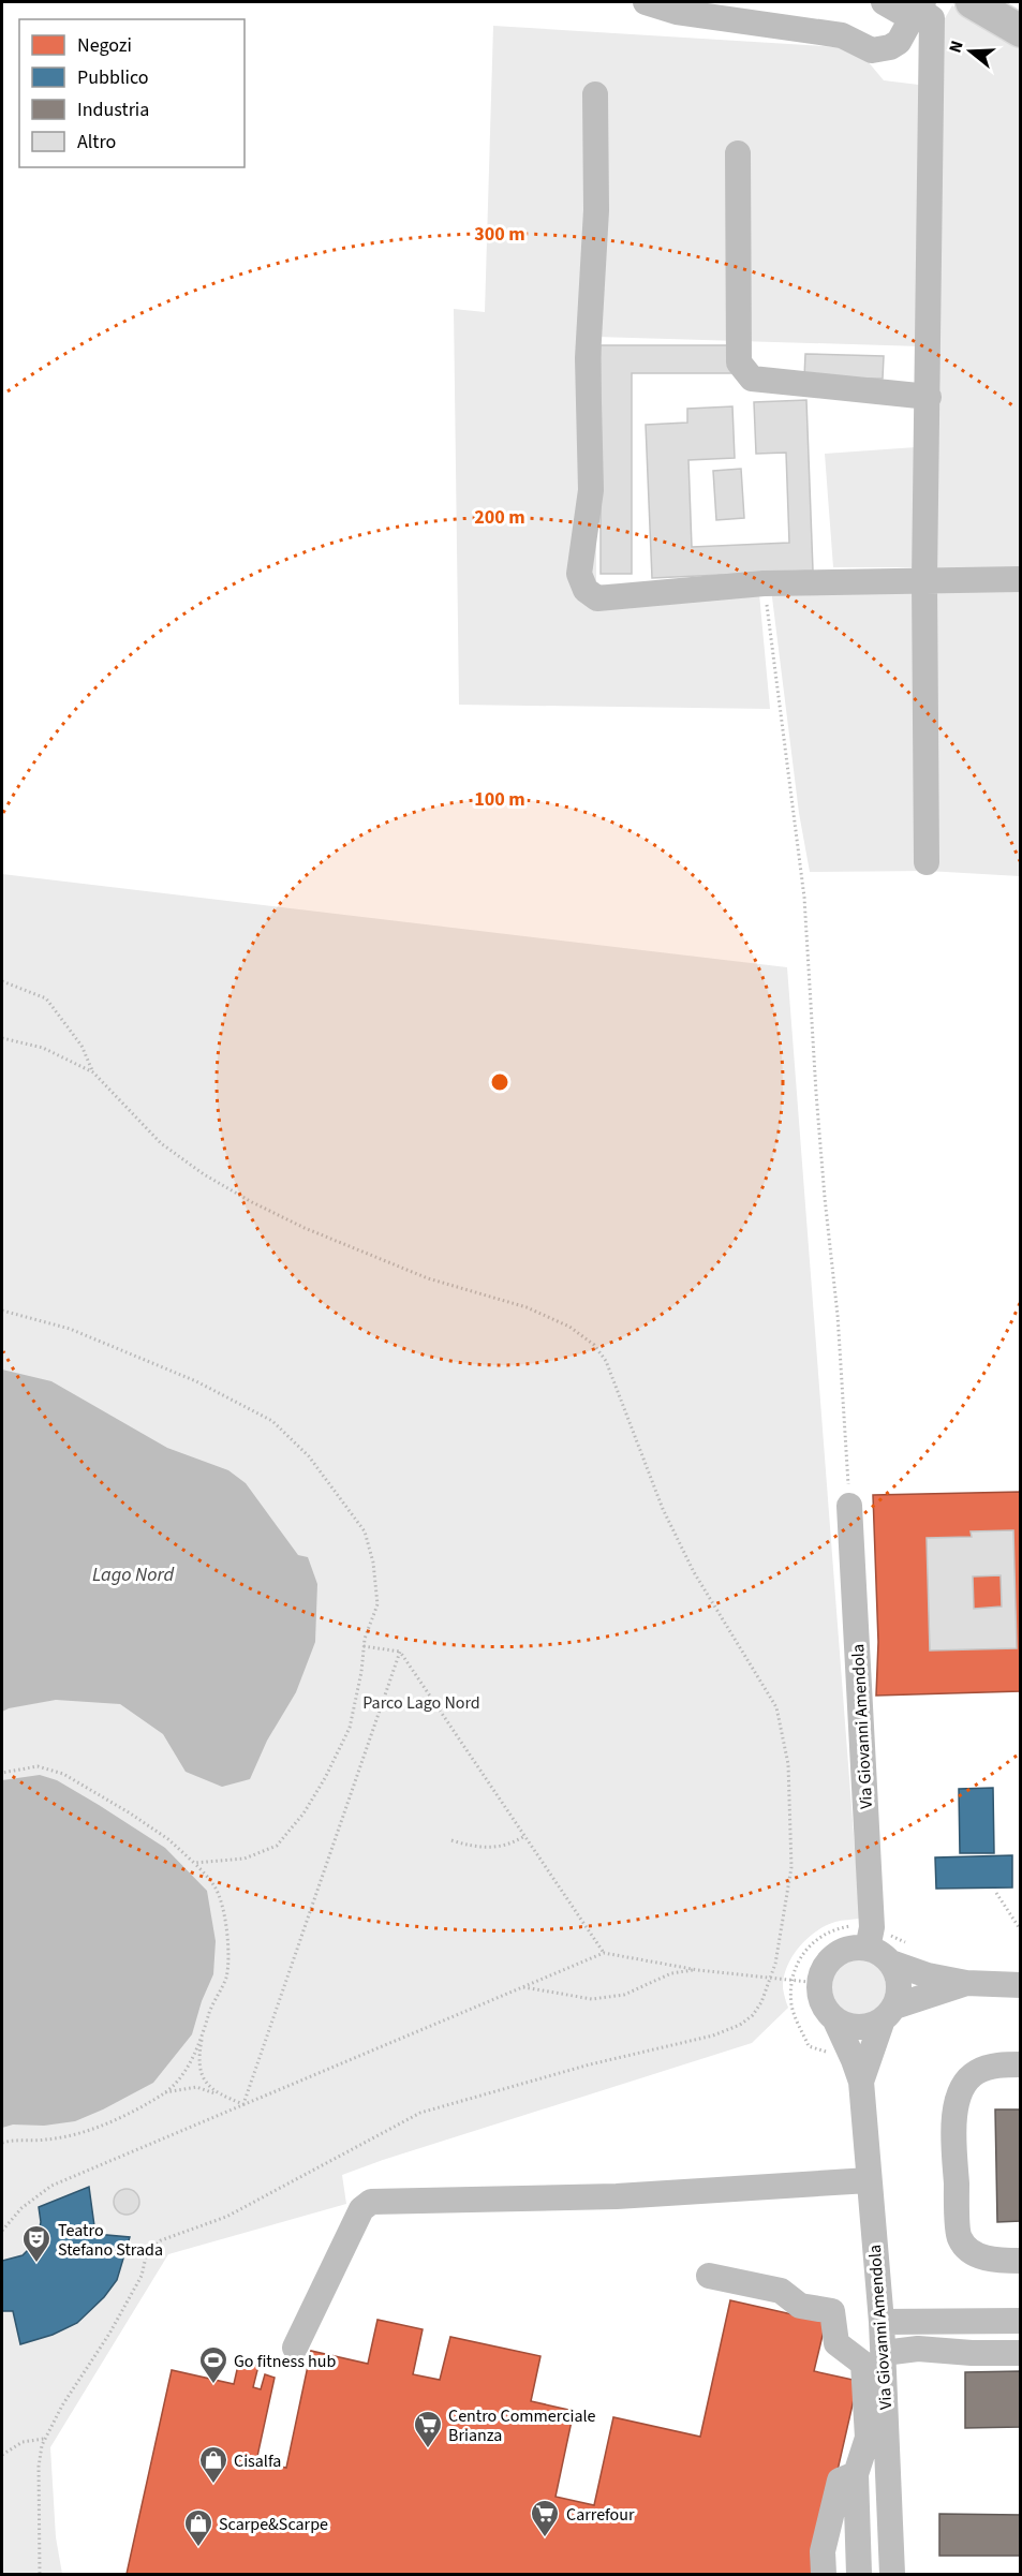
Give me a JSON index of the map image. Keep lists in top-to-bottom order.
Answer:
{
  "streets": {
    "street": ["Via Giovanni Amendola"]
  },
  "water": ["Lago Nord"],
  "parks": ["Parco Lago Nord"],
  "places": {
    "theatre": ["Teatro Stefano Strada"],
    "sports": ["Go fitness hub"],
    "supermarket": ["Centro Commerciale Brianza", "Carrefour"],
    "shop": ["Cisalfa", "Scarpe&Scarpe"]
  },
  "legend": [
    "Negozi",
    "Pubblico",
    "Industria",
    "Altro"
  ],
  "north": "left",
  "rings": ["300 m", "200 m", "100 m"]
}
